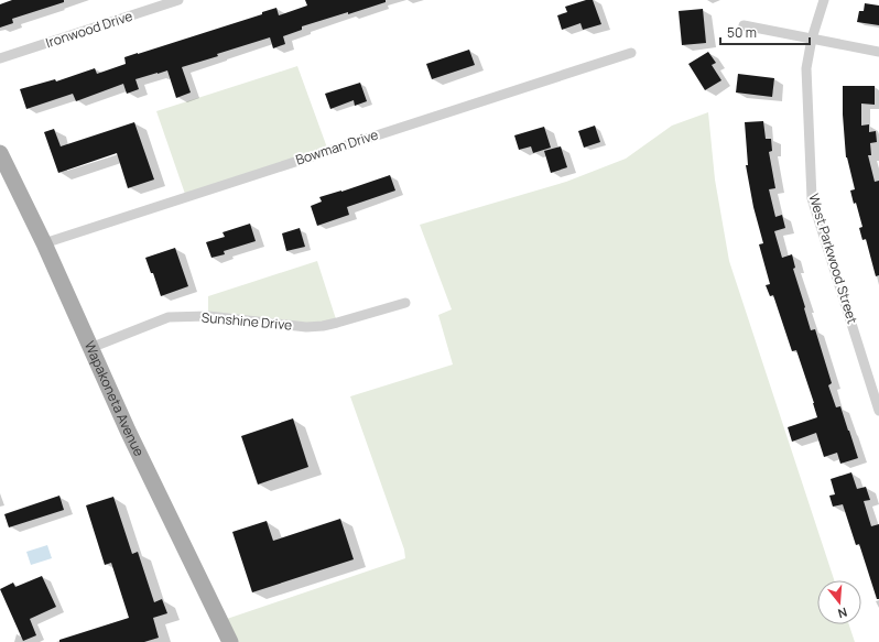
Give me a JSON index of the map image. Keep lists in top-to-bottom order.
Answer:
{
  "streets": {
    "main road": ["Wapakoneta Avenue"],
    "street": [
      "Ironwood Drive",
      "Bowman Drive",
      "West Parkwood Street",
      "Sunshine Drive"
    ]
  },
  "crossings": [
    ["Bowman Drive", "Wapakoneta Avenue"],
    ["Sunshine Drive", "Wapakoneta Avenue"]
  ],
  "scale_bar": "50 m",
  "north": "bottom"
}
